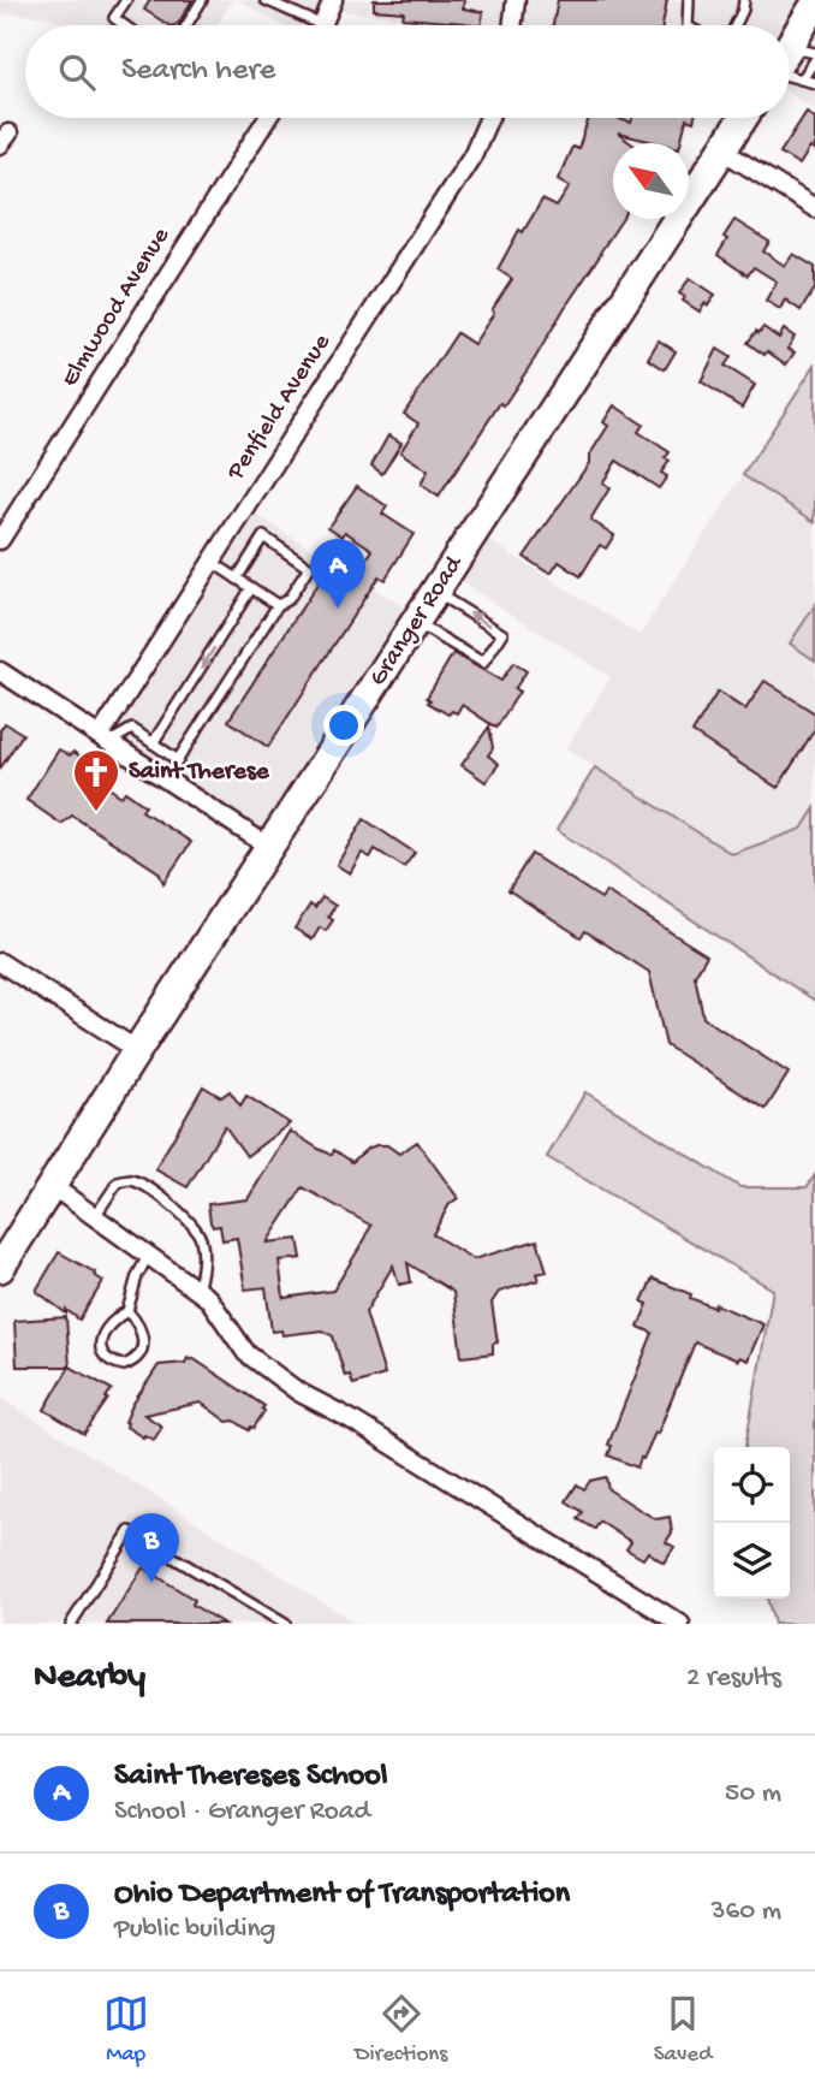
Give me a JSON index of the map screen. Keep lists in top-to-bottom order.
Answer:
{
  "streets": {
    "main road": ["Granger Road"],
    "street": ["Elmwood Avenue", "Penfield Avenue"]
  },
  "places": {
    "church": ["Saint Therese"]
  },
  "north": "top left",
  "page": {
    "search": "Search here",
    "pins": ["A", "B"],
    "heading": ["Nearby", "2 results"],
    "list": [
      {
        "mark": "A",
        "name": "Saint Thereses School",
        "note": "School · Granger Road",
        "value": "50 m"
      },
      {
        "mark": "B",
        "name": "Ohio Department of Transportation",
        "note": "Public building",
        "value": "360 m"
      }
    ],
    "nav": ["Map", "Directions", "Saved"]
  }
}
